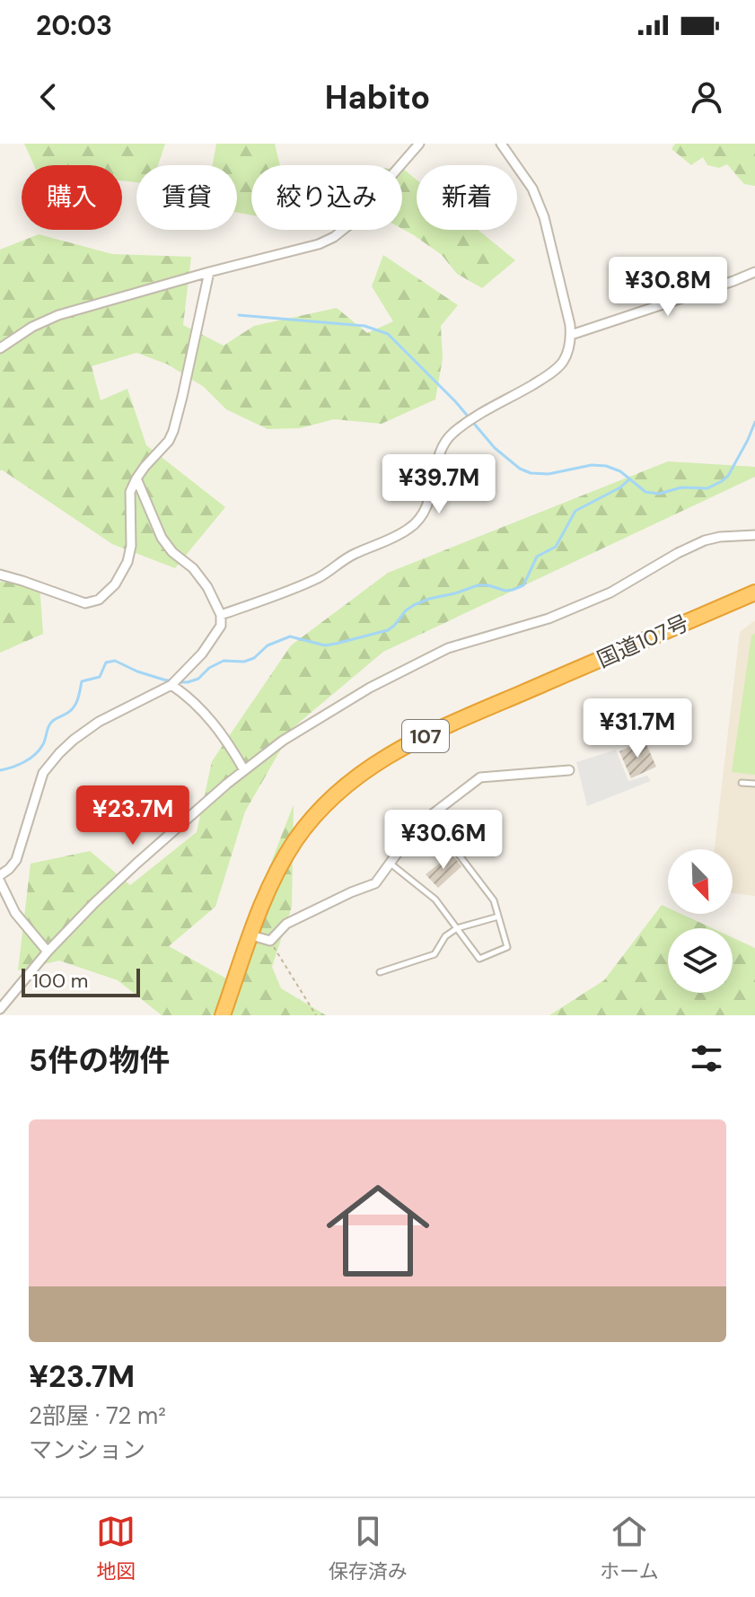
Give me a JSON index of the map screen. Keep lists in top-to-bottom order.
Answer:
{
  "streets": {
    "highway": ["国道107号", "107"]
  },
  "scale_bar": "100 m",
  "north": "bottom right",
  "page": {
    "status": "20:03",
    "header": "Habito",
    "chip": [
      "購入",
      "賃貸",
      "絞り込み",
      "新着"
    ],
    "price": [
      "¥30.8M",
      "¥39.7M",
      "¥31.7M",
      "¥23.7M",
      "¥30.6M"
    ],
    "scale": "100 m",
    "heading": "5件の物件",
    "list": [
      {
        "name": "¥23.7M",
        "note": "2部屋 · 72 m² · マンション"
      }
    ],
    "tabs": ["地図", "保存済み", "ホーム"]
  }
}
